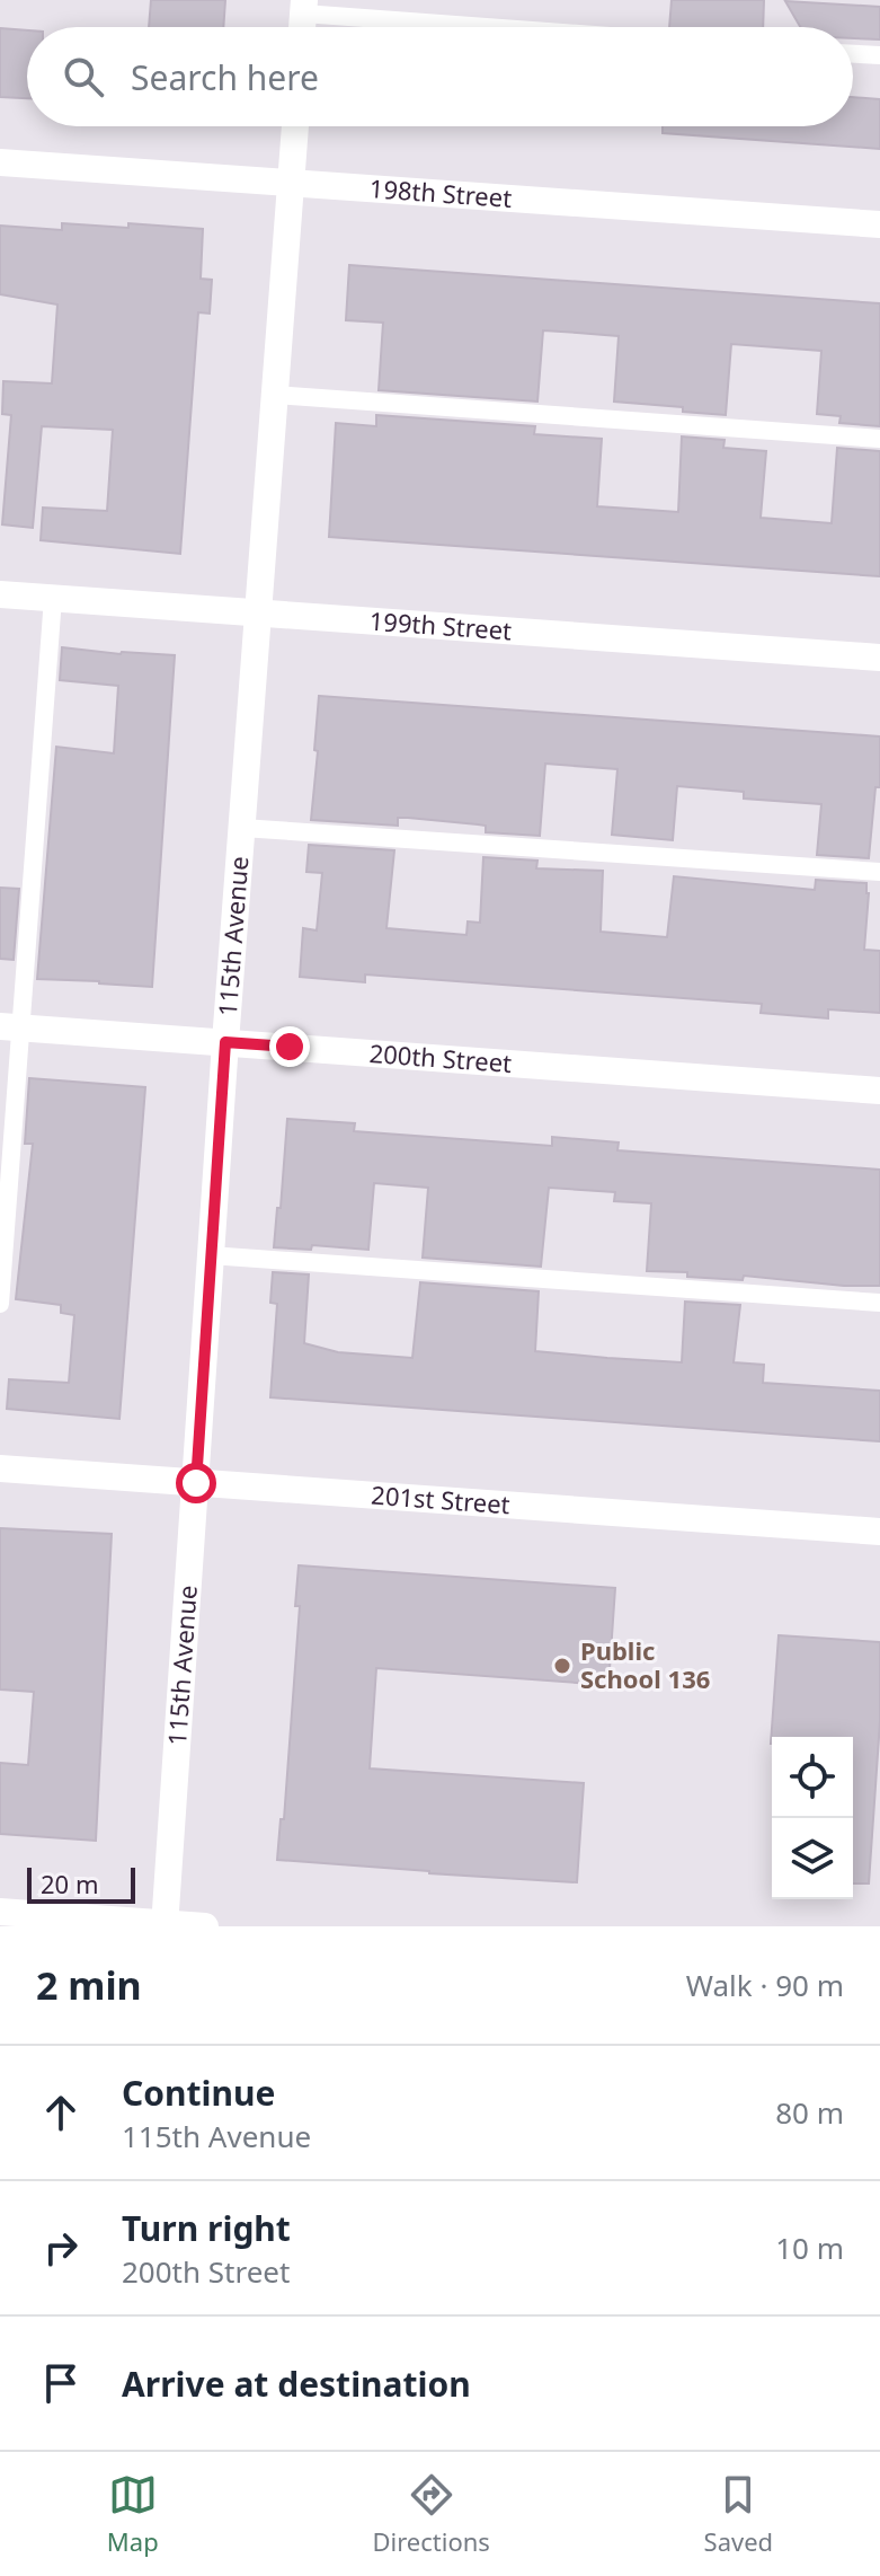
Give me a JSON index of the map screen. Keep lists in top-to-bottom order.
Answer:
{
  "streets": {
    "street": [
      "198th Street",
      "199th Street",
      "115th Avenue",
      "200th Street",
      "201st Street"
    ]
  },
  "crossings": [
    ["198th Street", "115th Avenue"],
    ["199th Street", "115th Avenue"],
    ["115th Avenue", "200th Street"],
    ["115th Avenue", "201st Street"]
  ],
  "places": ["Public School 136"],
  "scale_bar": "20 m",
  "page": {
    "search": "Search here",
    "scale": "20 m",
    "heading": ["2 min", "Walk · 90 m"],
    "list": [
      ["Continue", "115th Avenue", "80 m"],
      ["Turn right", "200th Street", "10 m"],
      "Arrive at destination"
    ],
    "nav": ["Map", "Directions", "Saved"]
  }
}
